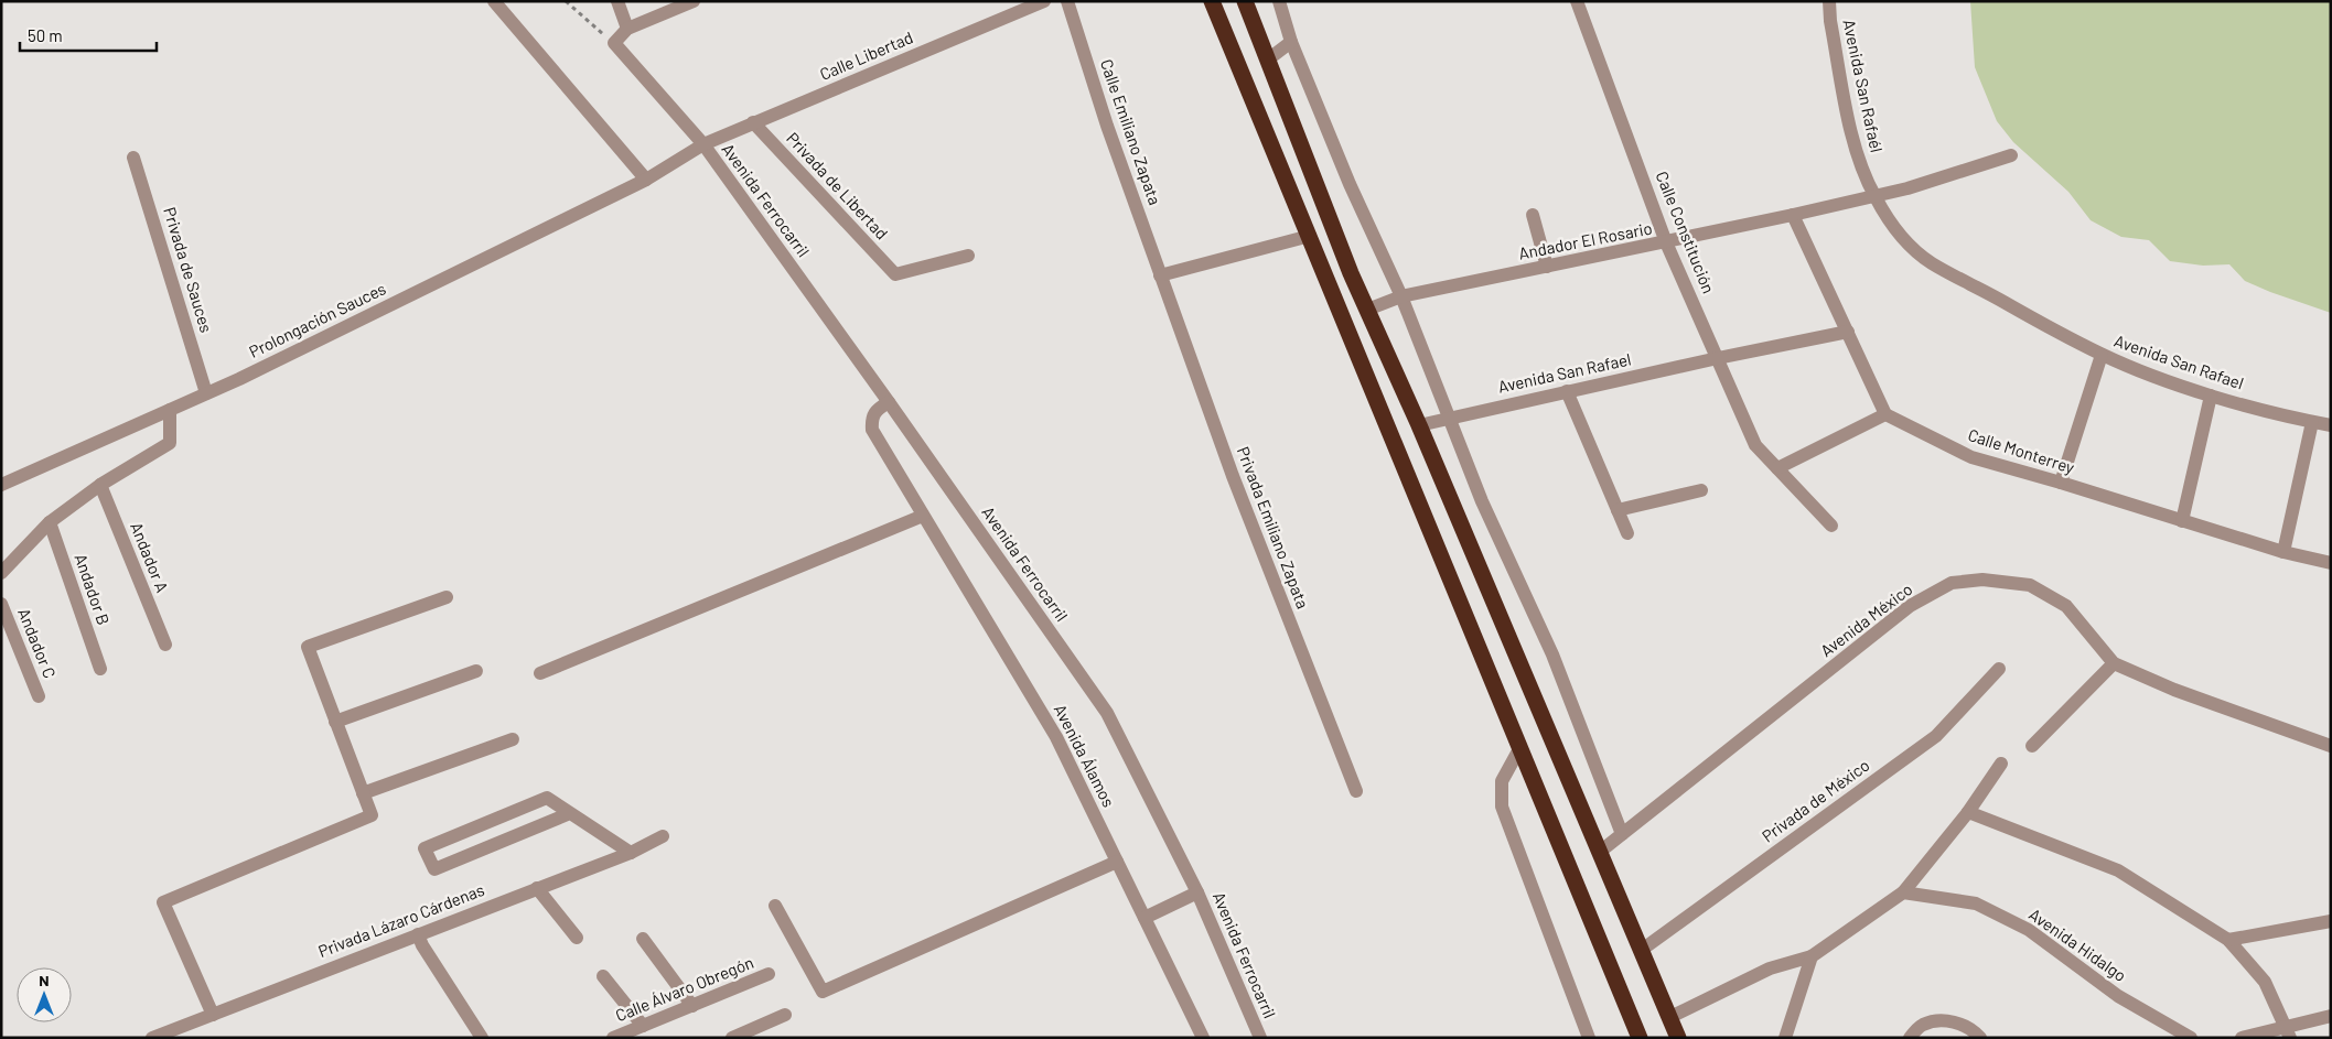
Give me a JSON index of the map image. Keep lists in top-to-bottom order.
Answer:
{
  "streets": {
    "street": [
      "Calle Libertad",
      "Avenida San Rafaél",
      "Calle Emiliano Zapata",
      "Privada de Libertad",
      "Avenida Ferrocarril",
      "Calle Constitución",
      "Andador El Rosario",
      "Privada de Sauces",
      "Prolongación Sauces",
      "Avenida San Rafael",
      "Calle Monterrey",
      "Privada Emiliano Zapata",
      "Andador A",
      "Andador B",
      "Avenida México",
      "Andador C",
      "Avenida Álamos",
      "Privada de México",
      "Privada Lázaro Cárdenas",
      "Avenida Hidalgo",
      "Calle Álvaro Obregón"
    ]
  },
  "crossings": [
    ["Calle Libertad", "Privada de Libertad"],
    ["Calle Libertad", "Avenida Ferrocarril"],
    ["Calle Libertad", "Prolongación Sauces"],
    ["Avenida San Rafaél", "Andador El Rosario"],
    ["Avenida San Rafaél", "Avenida San Rafael"],
    ["Calle Emiliano Zapata", "Privada Emiliano Zapata"],
    ["Avenida Ferrocarril", "Prolongación Sauces"],
    ["Avenida Ferrocarril", "Avenida Álamos"],
    ["Calle Constitución", "Andador El Rosario"],
    ["Calle Constitución", "Avenida San Rafael"],
    ["Privada de Sauces", "Prolongación Sauces"]
  ],
  "scale_bar": "50 m",
  "north": "top"
}
